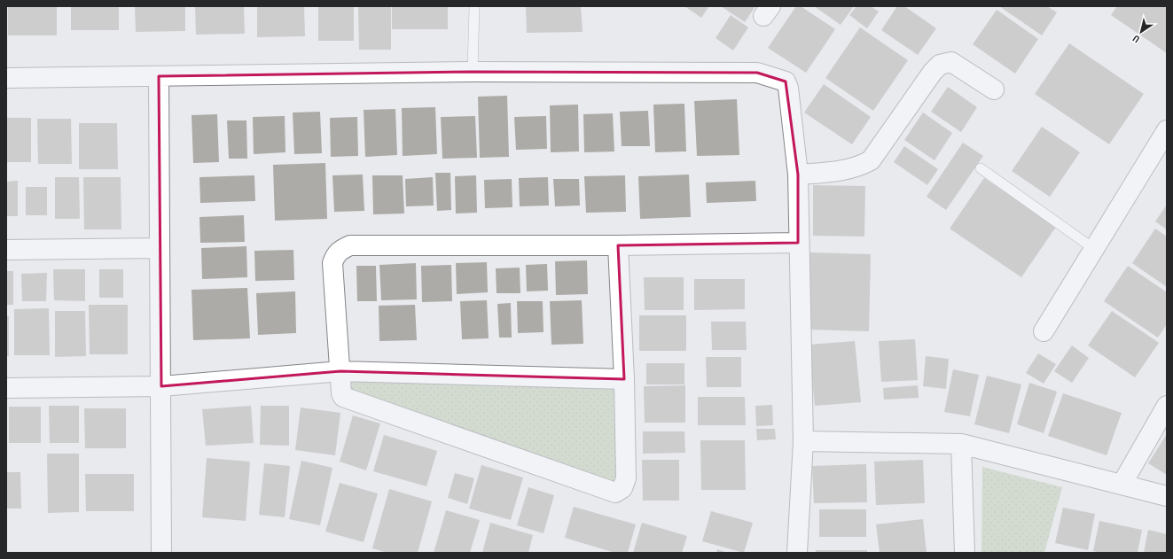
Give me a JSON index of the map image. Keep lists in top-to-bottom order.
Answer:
{
  "north": "bottom left"
}
